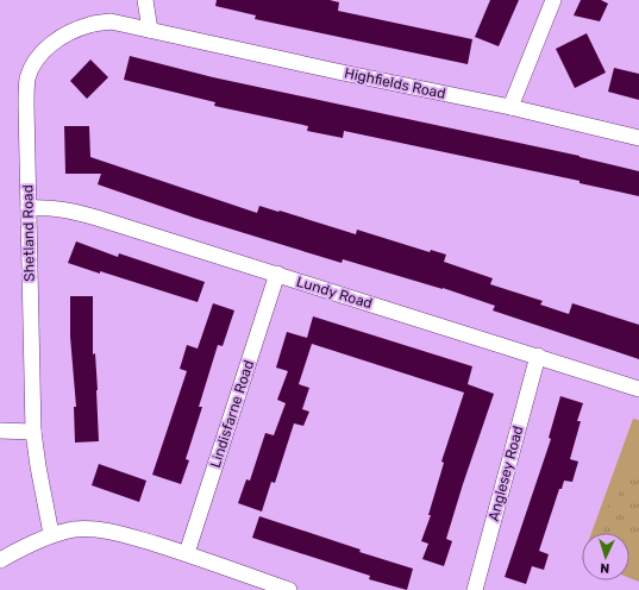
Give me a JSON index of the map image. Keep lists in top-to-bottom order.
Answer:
{
  "streets": {
    "street": [
      "Highfields Road",
      "Shetland Road",
      "Lundy Road",
      "Lindisfarne Road",
      "Anglesey Road"
    ]
  },
  "crossings": [
    ["Highfields Road", "Shetland Road"],
    ["Shetland Road", "Lundy Road"],
    ["Lundy Road", "Lindisfarne Road"],
    ["Lundy Road", "Anglesey Road"]
  ],
  "north": "bottom"
}
